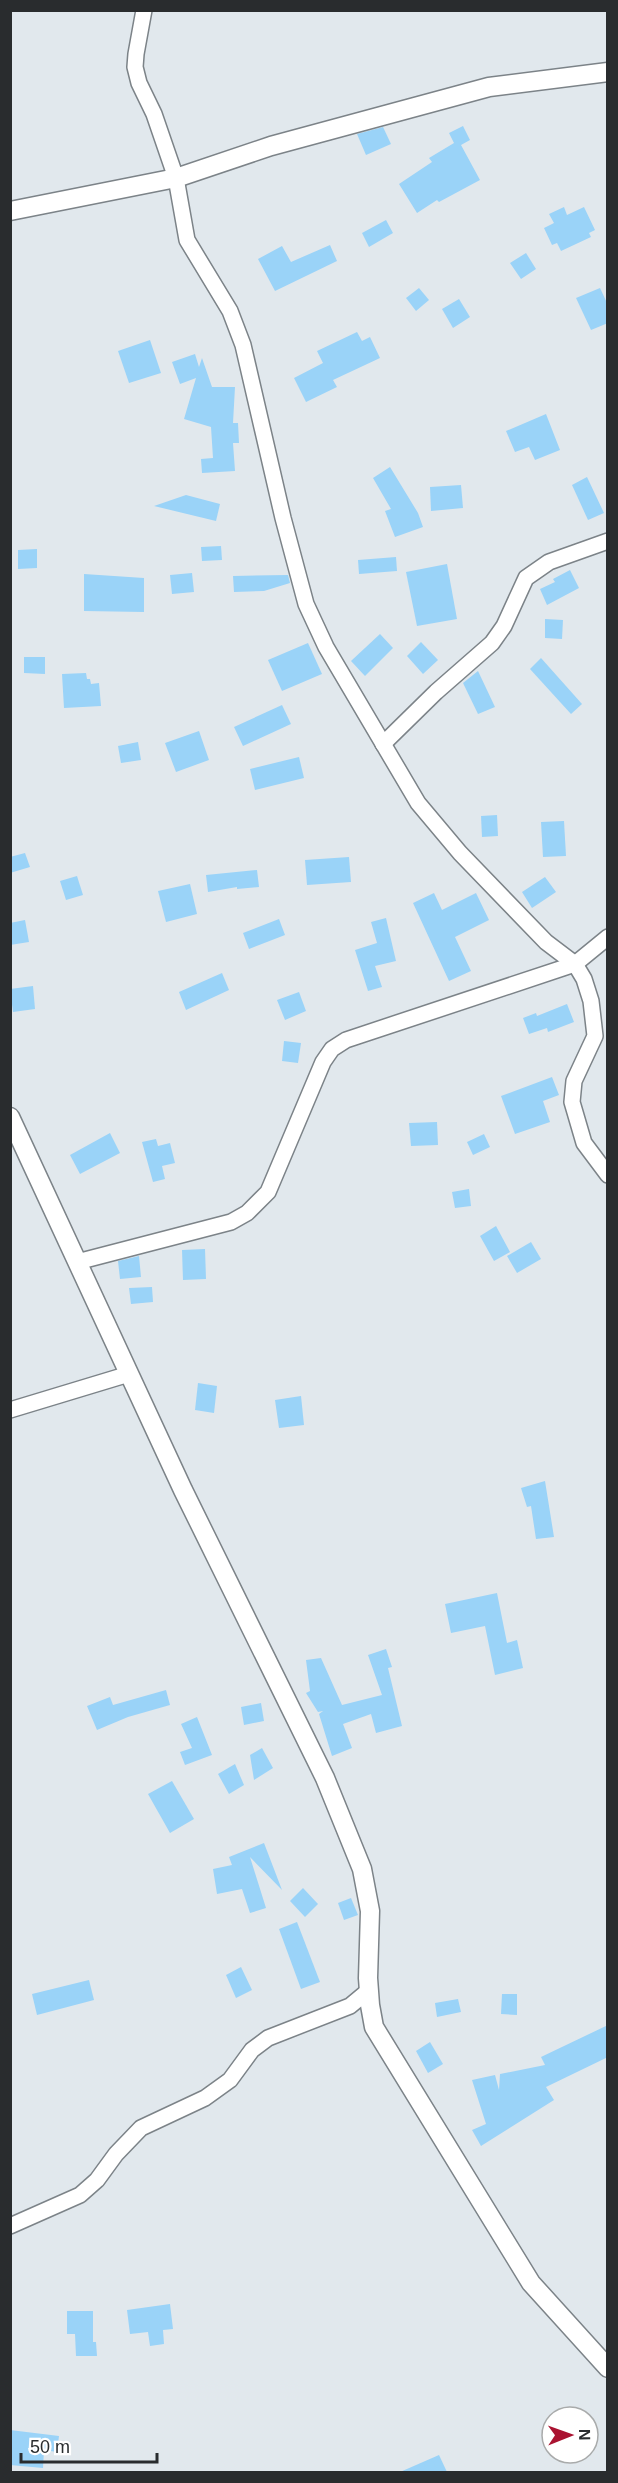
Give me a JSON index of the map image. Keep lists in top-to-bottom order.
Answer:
{
  "scale_bar": "50 m",
  "north": "right"
}
